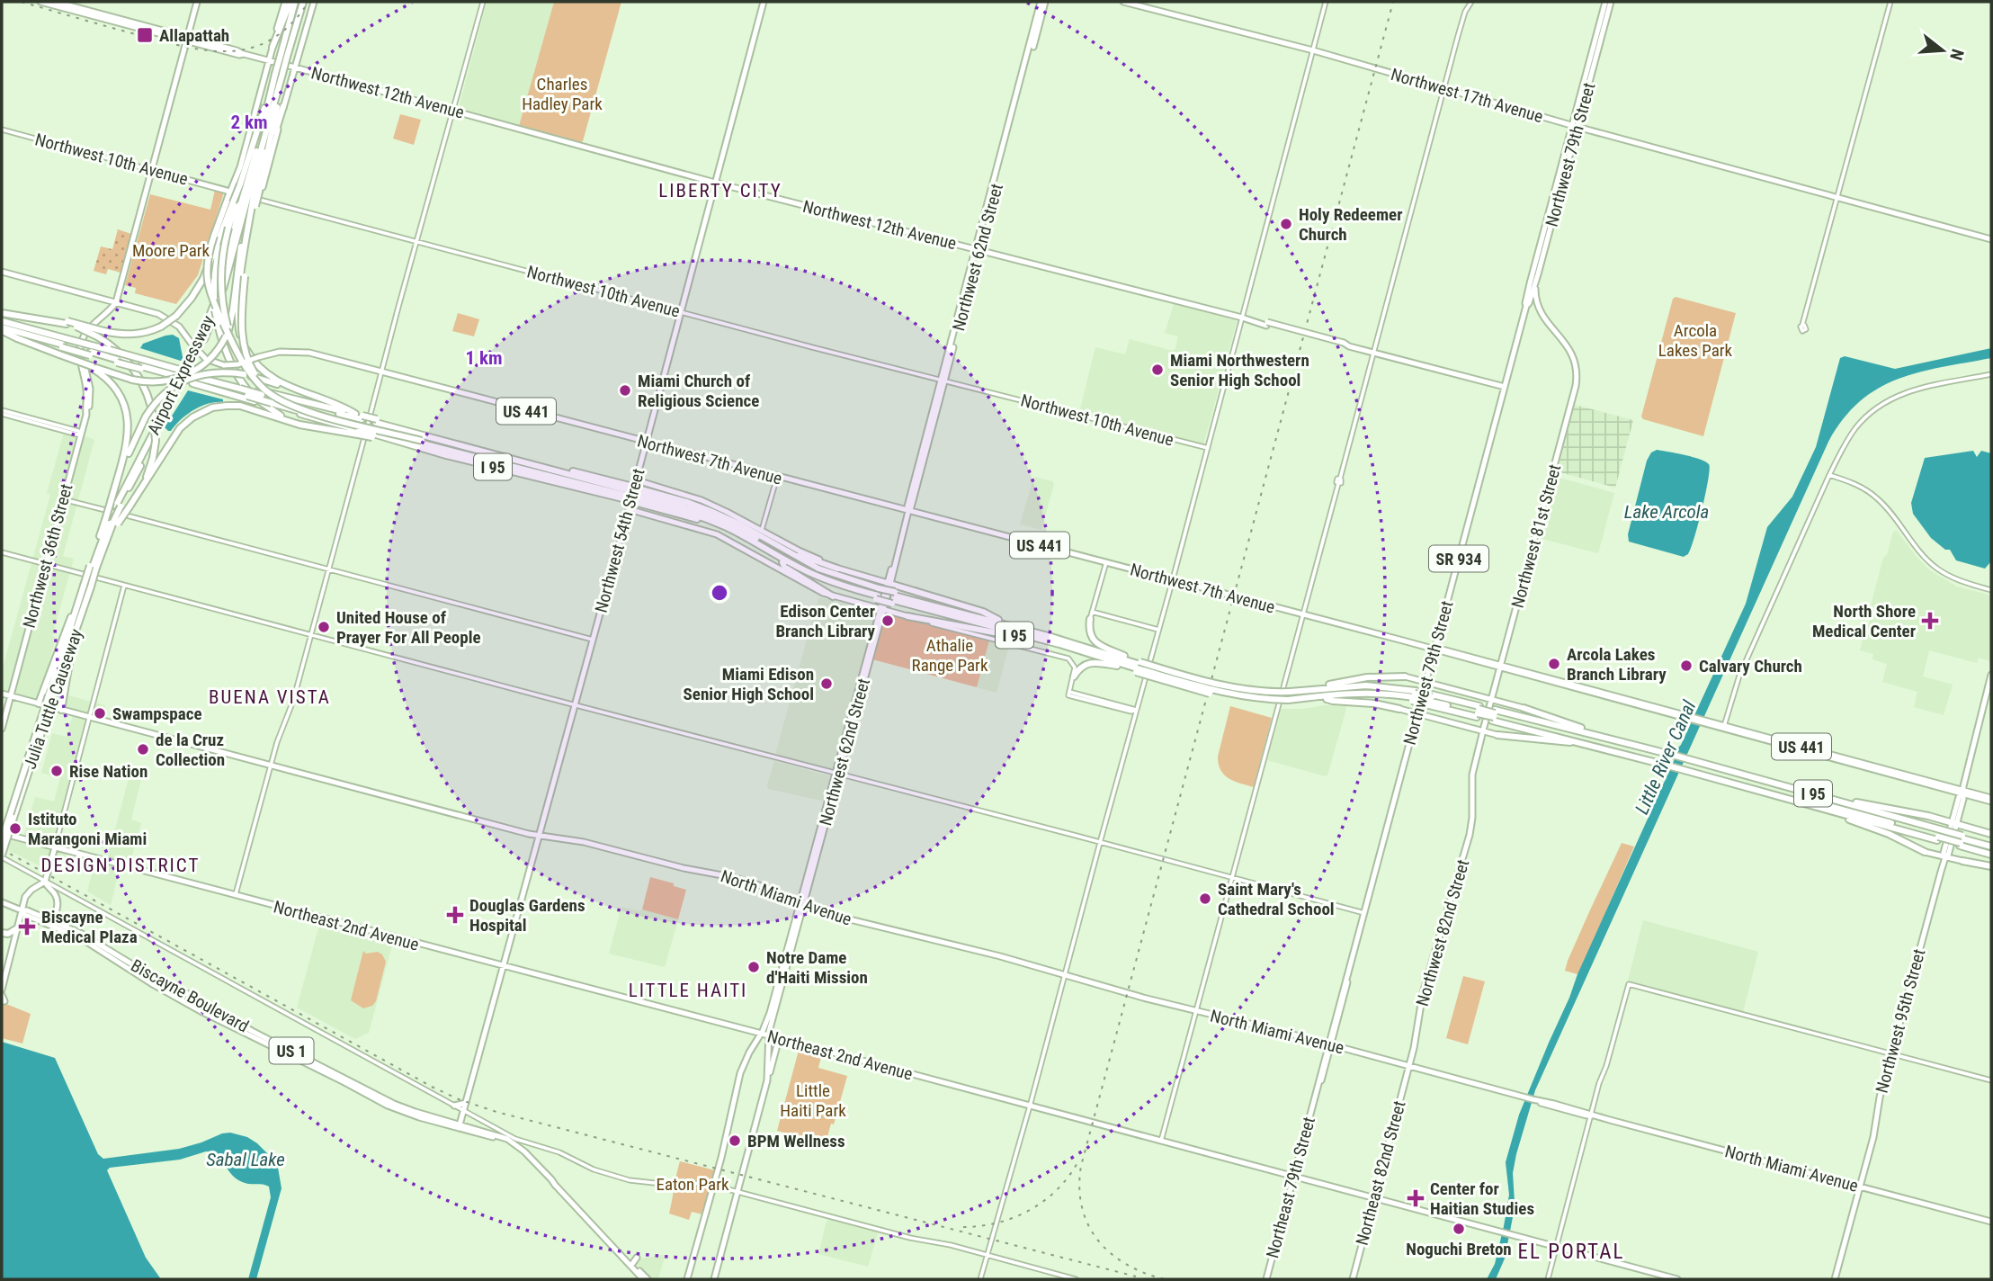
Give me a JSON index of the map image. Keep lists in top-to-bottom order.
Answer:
{
  "streets": {
    "highway": ["Airport Expressway", "I 95", "Julia Tuttle Causeway"],
    "main road": [
      "Northwest 12th Avenue",
      "Northwest 17th Avenue",
      "Northwest 79th Street",
      "Northwest 10th Avenue",
      "Northwest 62nd Street",
      "US 441",
      "Northwest 7th Avenue",
      "Northwest 81st Street",
      "Northwest 54th Street",
      "Northwest 36th Street",
      "SR 934",
      "North Miami Avenue",
      "Northeast 2nd Avenue",
      "Northwest 82nd Street",
      "Biscayne Boulevard",
      "Northwest 95th Street",
      "US 1",
      "Northeast 82nd Street",
      "Northeast 79th Street"
    ]
  },
  "crossings": [
    ["Northwest 12th Avenue", "Northwest 79th Street"],
    ["Northwest 12th Avenue", "Northwest 62nd Street"],
    ["Northwest 12th Avenue", "Northwest 54th Street"],
    ["Northwest 12th Avenue", "Northwest 36th Street"],
    ["Northwest 17th Avenue", "Northwest 79th Street"],
    ["Northwest 79th Street", "Northwest 7th Avenue"],
    ["Northwest 79th Street", "Northwest 81st Street"],
    ["Northwest 79th Street", "North Miami Avenue"],
    ["Northwest 79th Street", "Northeast 79th Street"],
    ["Northwest 10th Avenue", "Northwest 62nd Street"],
    ["Northwest 10th Avenue", "Northwest 54th Street"],
    ["Northwest 10th Avenue", "Northwest 36th Street"],
    ["Northwest 62nd Street", "Northwest 7th Avenue"],
    ["Northwest 62nd Street", "North Miami Avenue"],
    ["Northwest 7th Avenue", "Northwest 81st Street"],
    ["Northwest 7th Avenue", "Northwest 54th Street"],
    ["Northwest 7th Avenue", "Northwest 36th Street"],
    ["Northwest 7th Avenue", "Northwest 95th Street"],
    ["Northwest 81st Street", "Northwest 82nd Street"],
    ["Northwest 54th Street", "North Miami Avenue"],
    ["Northwest 54th Street", "Northeast 2nd Avenue"],
    ["Northwest 54th Street", "Biscayne Boulevard"],
    ["Northwest 36th Street", "North Miami Avenue"],
    ["North Miami Avenue", "Northwest 82nd Street"],
    ["North Miami Avenue", "Northwest 95th Street"],
    ["North Miami Avenue", "Northeast 82nd Street"],
    ["North Miami Avenue", "Northeast 79th Street"],
    ["Northeast 2nd Avenue", "Northeast 82nd Street"],
    ["Northeast 2nd Avenue", "Northeast 79th Street"],
    ["Northwest 82nd Street", "Northeast 82nd Street"]
  ],
  "districts": [
    "LIBERTY CITY",
    "BUENA VISTA",
    "DESIGN DISTRICT",
    "LITTLE HAITI",
    "EL PORTAL"
  ],
  "water": ["Lake Arcola", "Little River Canal", "Sabal Lake"],
  "parks": [
    "Charles Hadley Park",
    "Moore Park",
    "Arcola Lakes Park",
    "Athalie Range Park",
    "Little Haiti Park",
    "Eaton Park"
  ],
  "places": {
    "transit": ["Allapattah"],
    "other": [
      "Holy Redeemer Church",
      "Miami Northwestern Senior High School",
      "Miami Church of Religious Science",
      "Edison Center Branch Library",
      "United House of Prayer For All People",
      "Arcola Lakes Branch Library",
      "Calvary Church",
      "Miami Edison Senior High School",
      "Swampspace",
      "de la Cruz Collection",
      "Rise Nation",
      "Istituto Marangoni Miami",
      "Saint Mary's Cathedral School",
      "Notre Dame d'Haiti Mission",
      "BPM Wellness",
      "Noguchi Breton"
    ],
    "health": [
      "North Shore Medical Center",
      "Douglas Gardens Hospital",
      "Biscayne Medical Plaza",
      "Center for Haitian Studies"
    ]
  },
  "north": "right",
  "rings": ["2 km", "1 km"]
}
